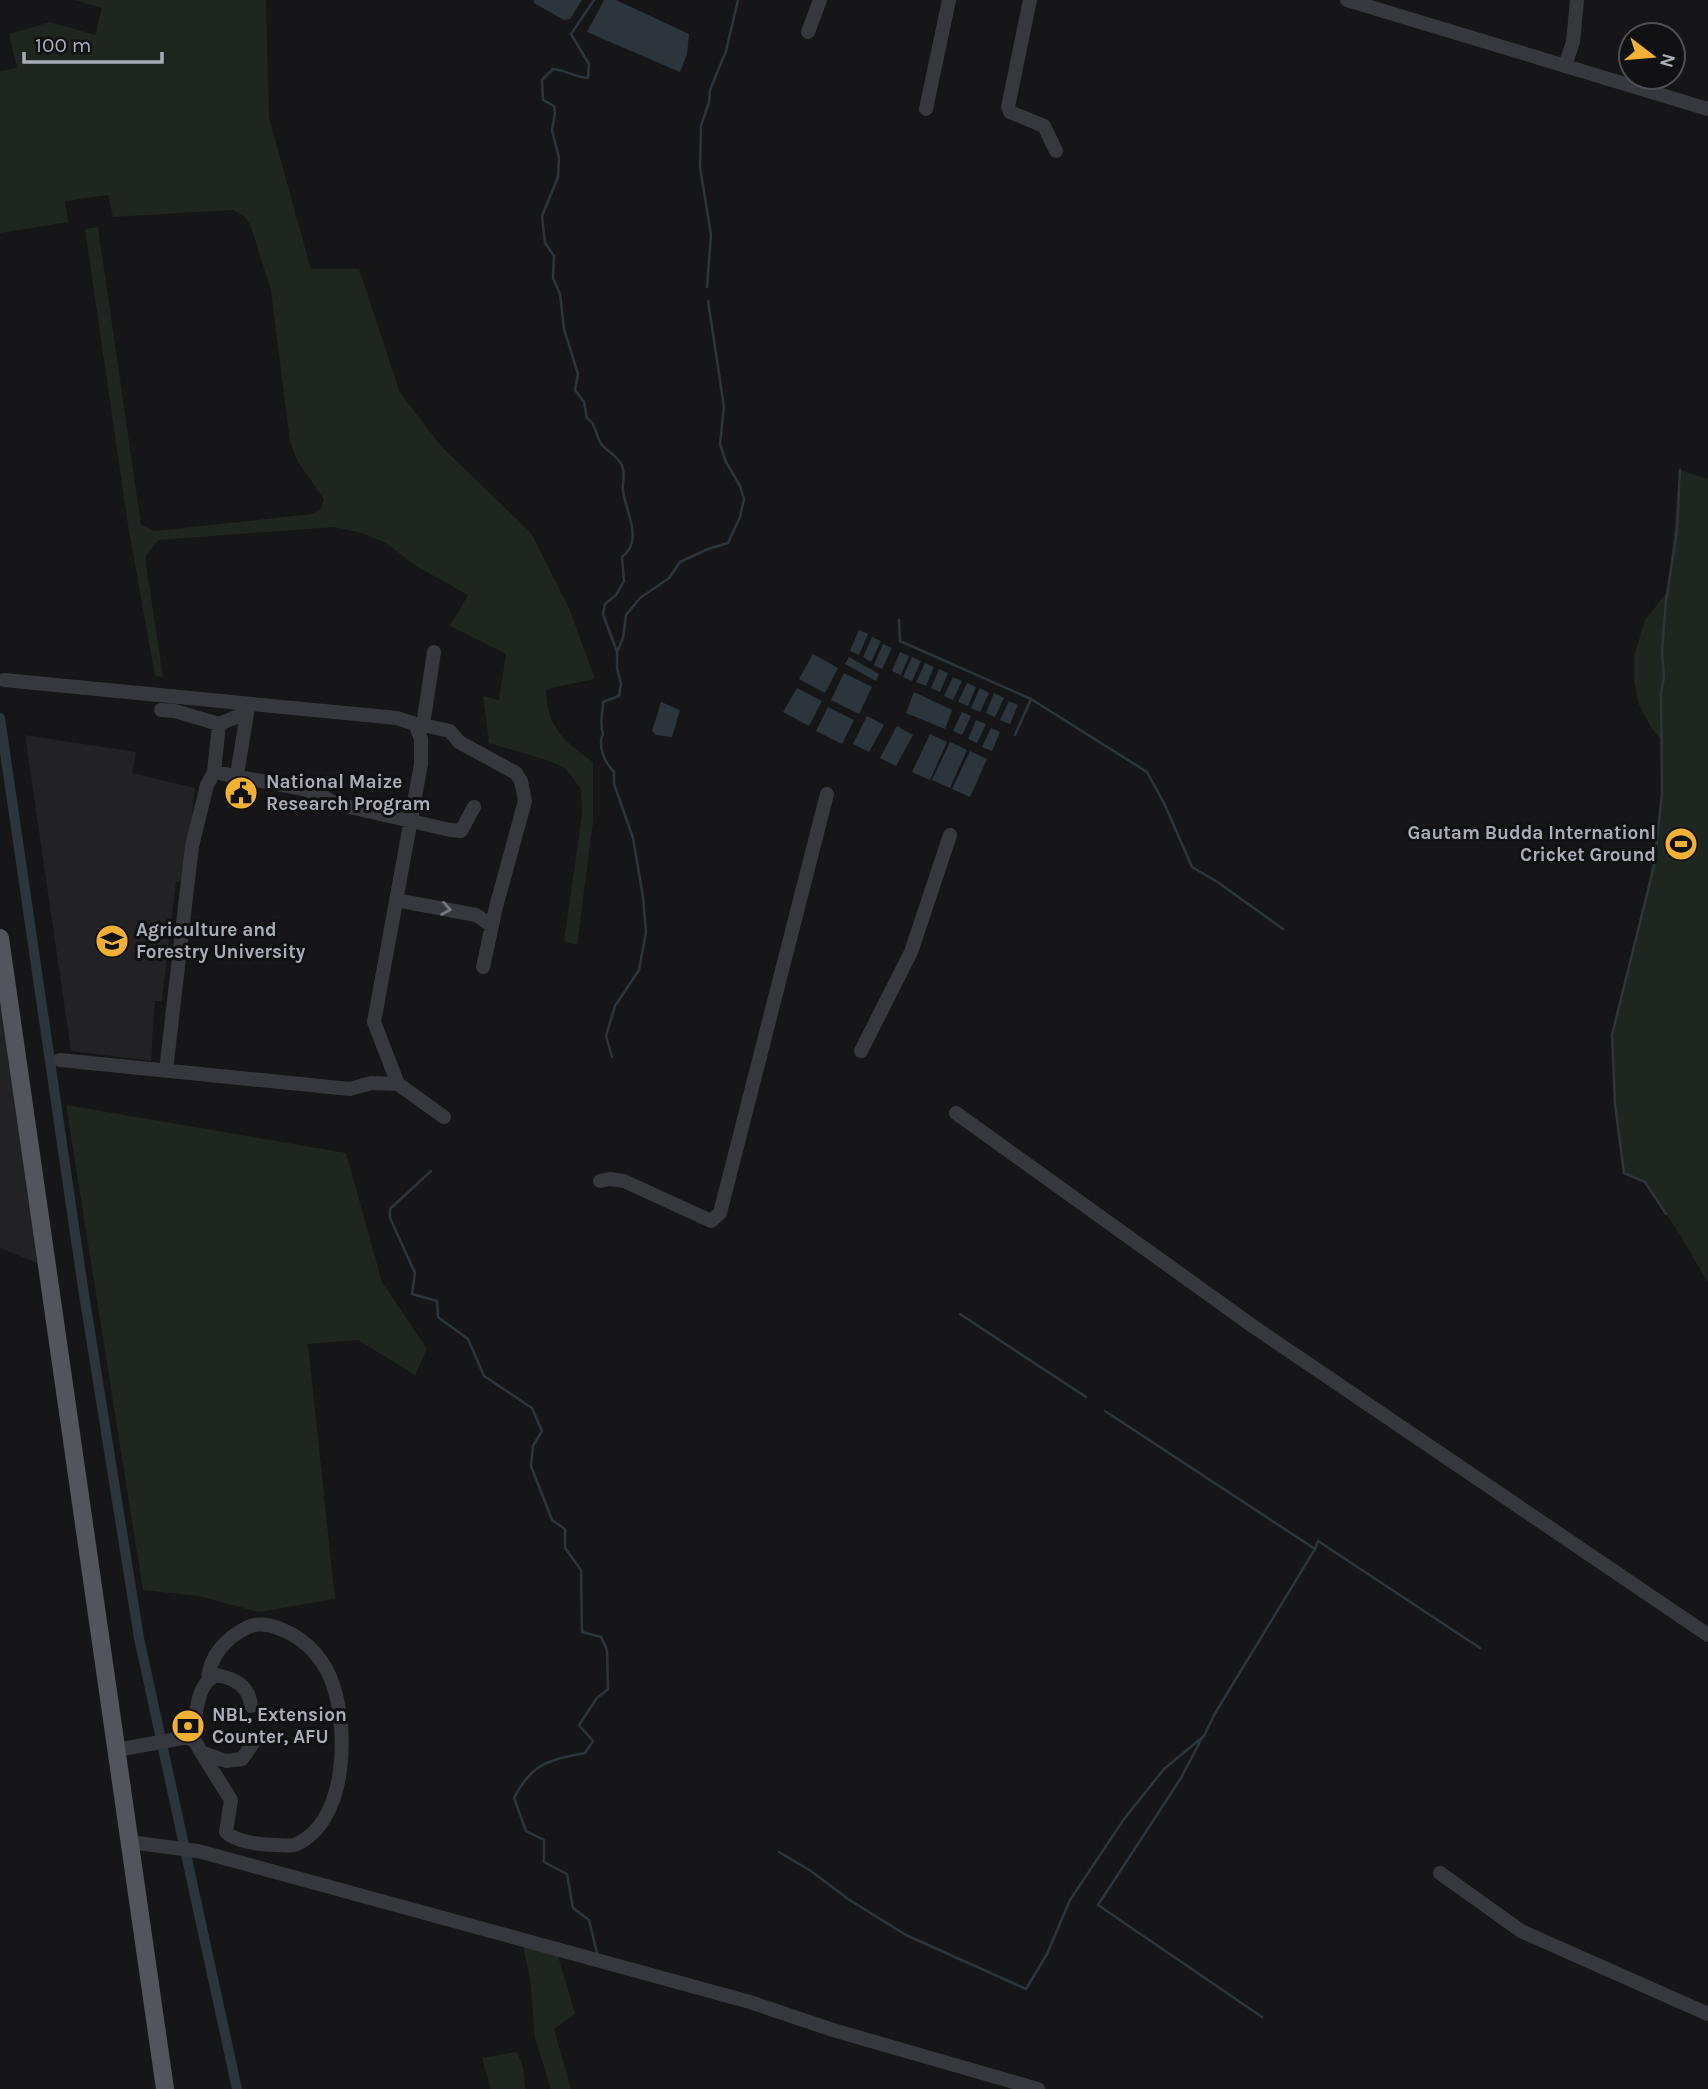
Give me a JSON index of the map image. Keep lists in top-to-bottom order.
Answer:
{
  "places": {
    "public building": ["National Maize Research Program"],
    "sports": ["Gautam Budda Internationl Cricket Ground"],
    "school or university": ["Agriculture and Forestry University"],
    "bank": ["NBL, Extension Counter, AFU"]
  },
  "scale_bar": "100 m",
  "north": "right"
}
